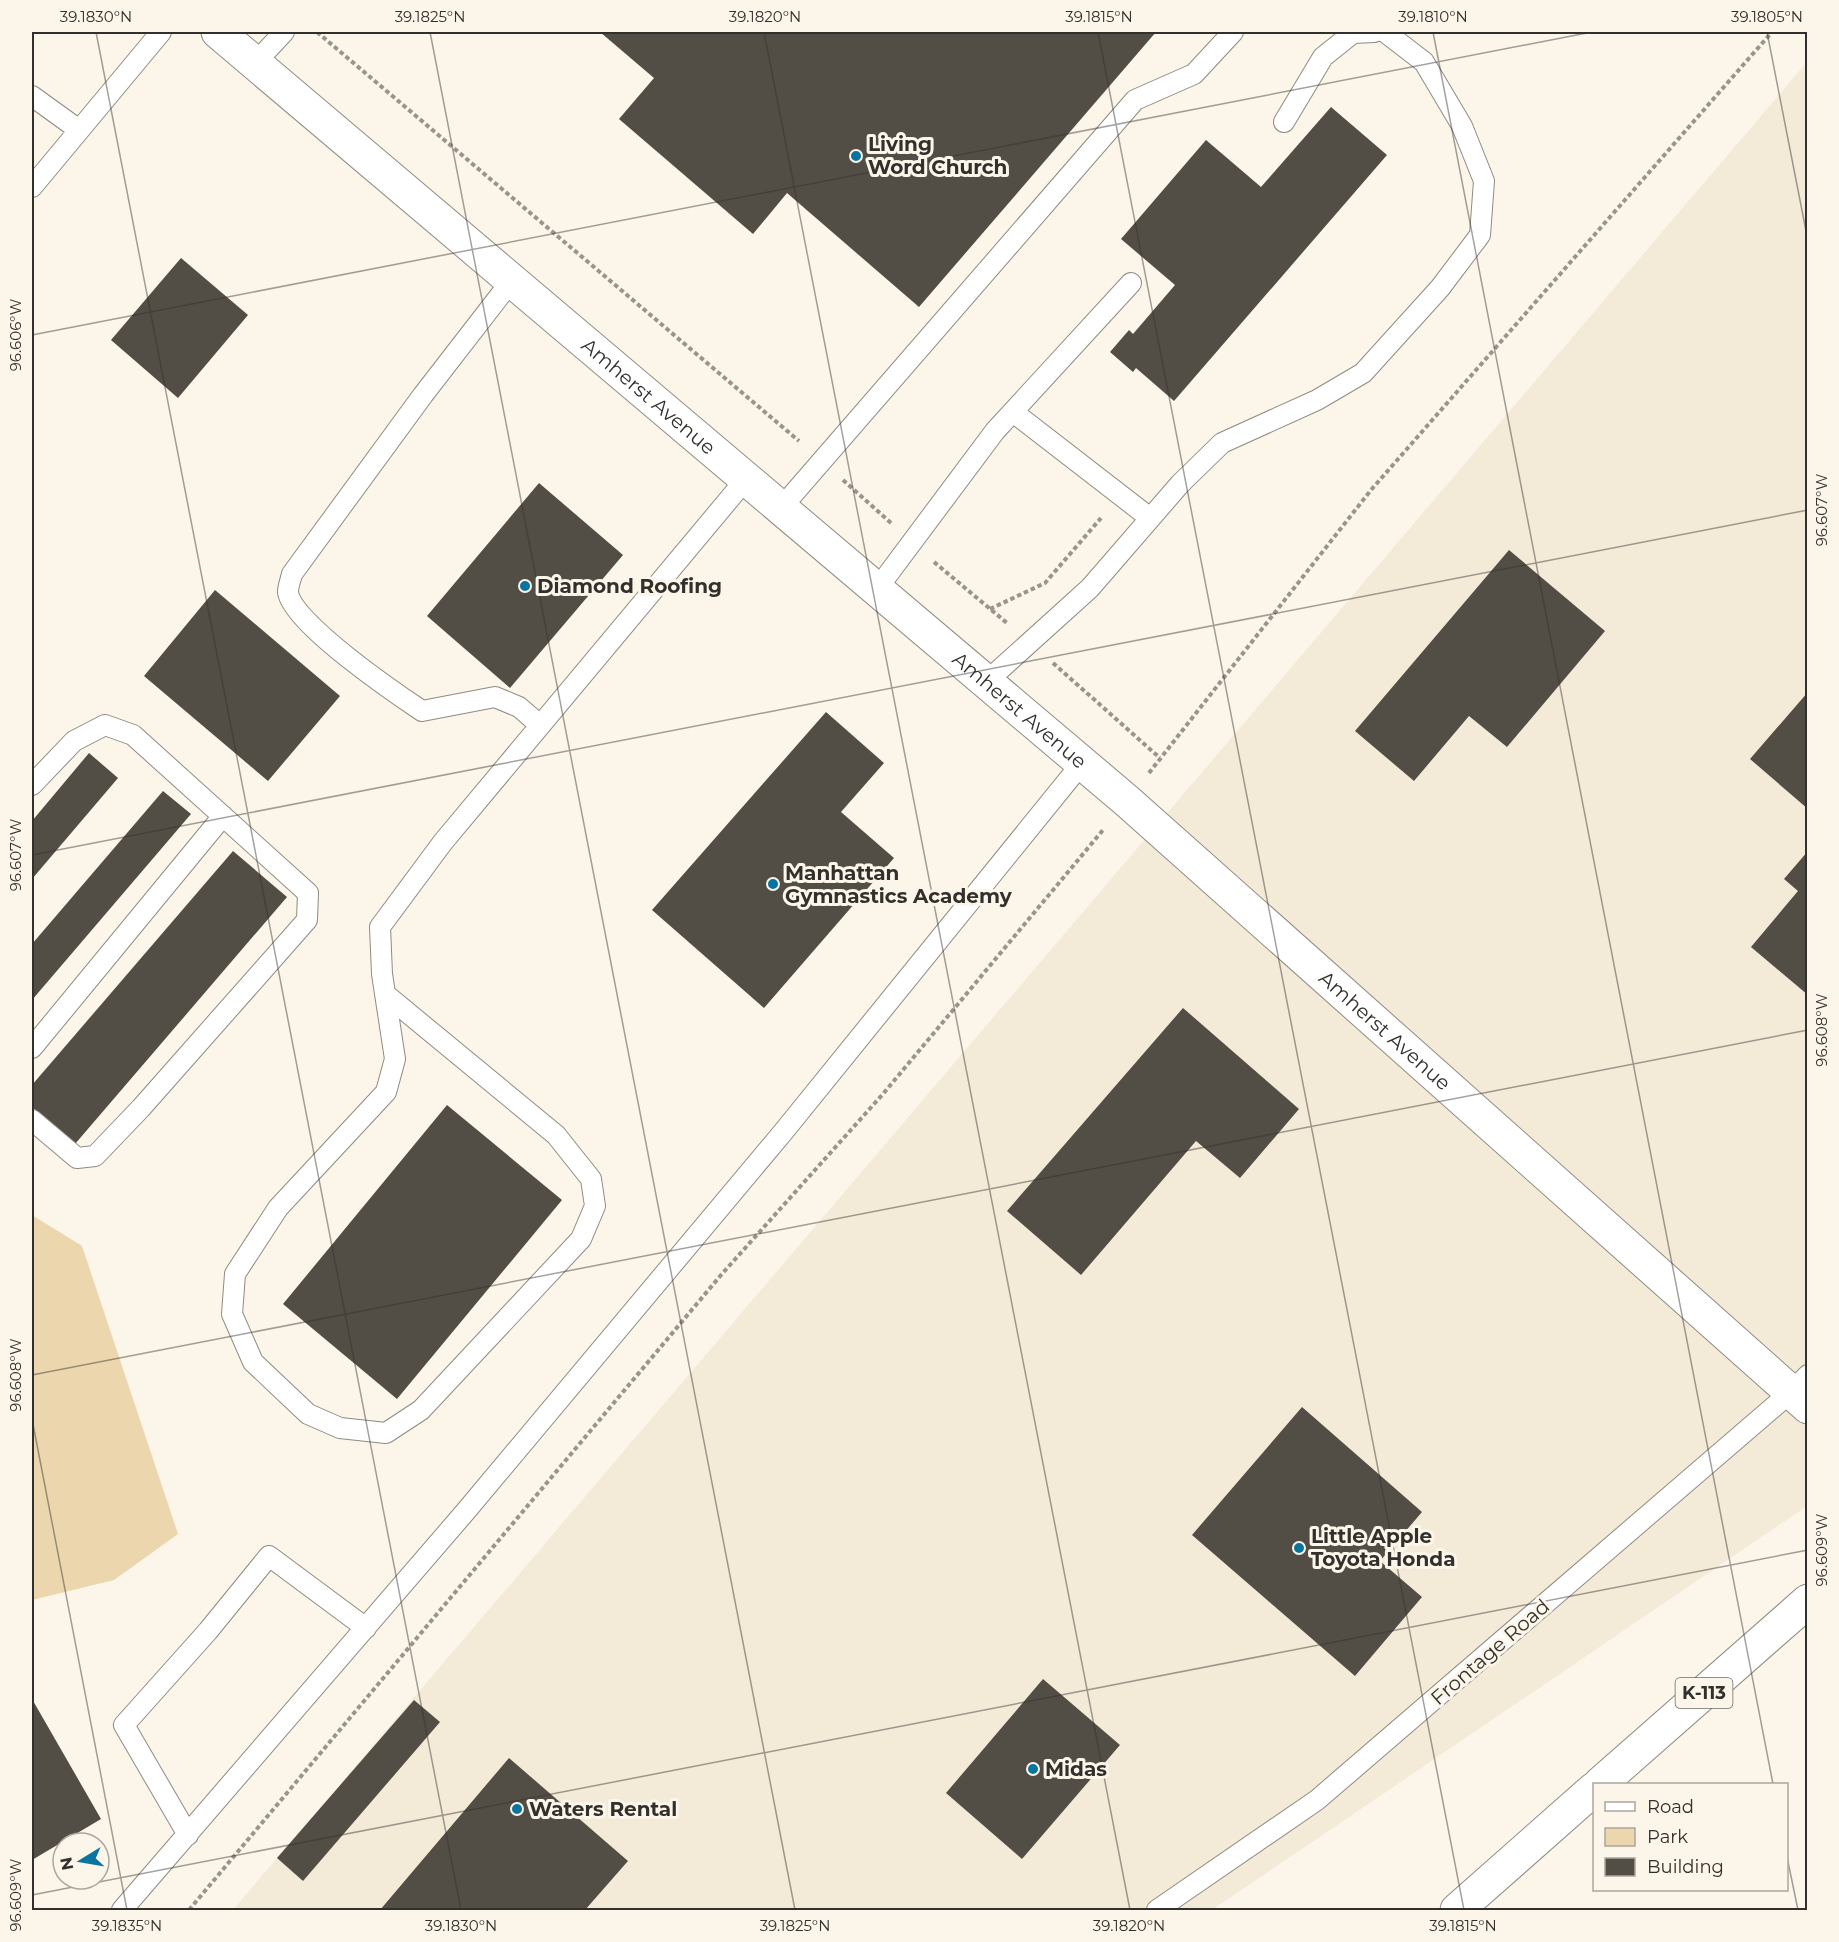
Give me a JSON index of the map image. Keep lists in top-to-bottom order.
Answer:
{
  "streets": {
    "street": ["Amherst Avenue", "K-113"],
    "lane": ["Frontage Road"]
  },
  "crossings": [
    ["Amherst Avenue", "Frontage Road"]
  ],
  "places": [
    "Living Word Church",
    "Diamond Roofing",
    "Manhattan Gymnastics Academy",
    "Little Apple Toyota Honda",
    "Midas",
    "Waters Rental"
  ],
  "legend": ["Road", "Park", "Building"],
  "north": "left",
  "coordinates": [
    "39.1830°N",
    "39.1825°N",
    "39.1820°N",
    "39.1815°N",
    "39.1810°N",
    "39.1805°N",
    "96.606°W",
    "96.607°W",
    "96.608°W",
    "96.609°W",
    "39.1835°N"
  ]
}
